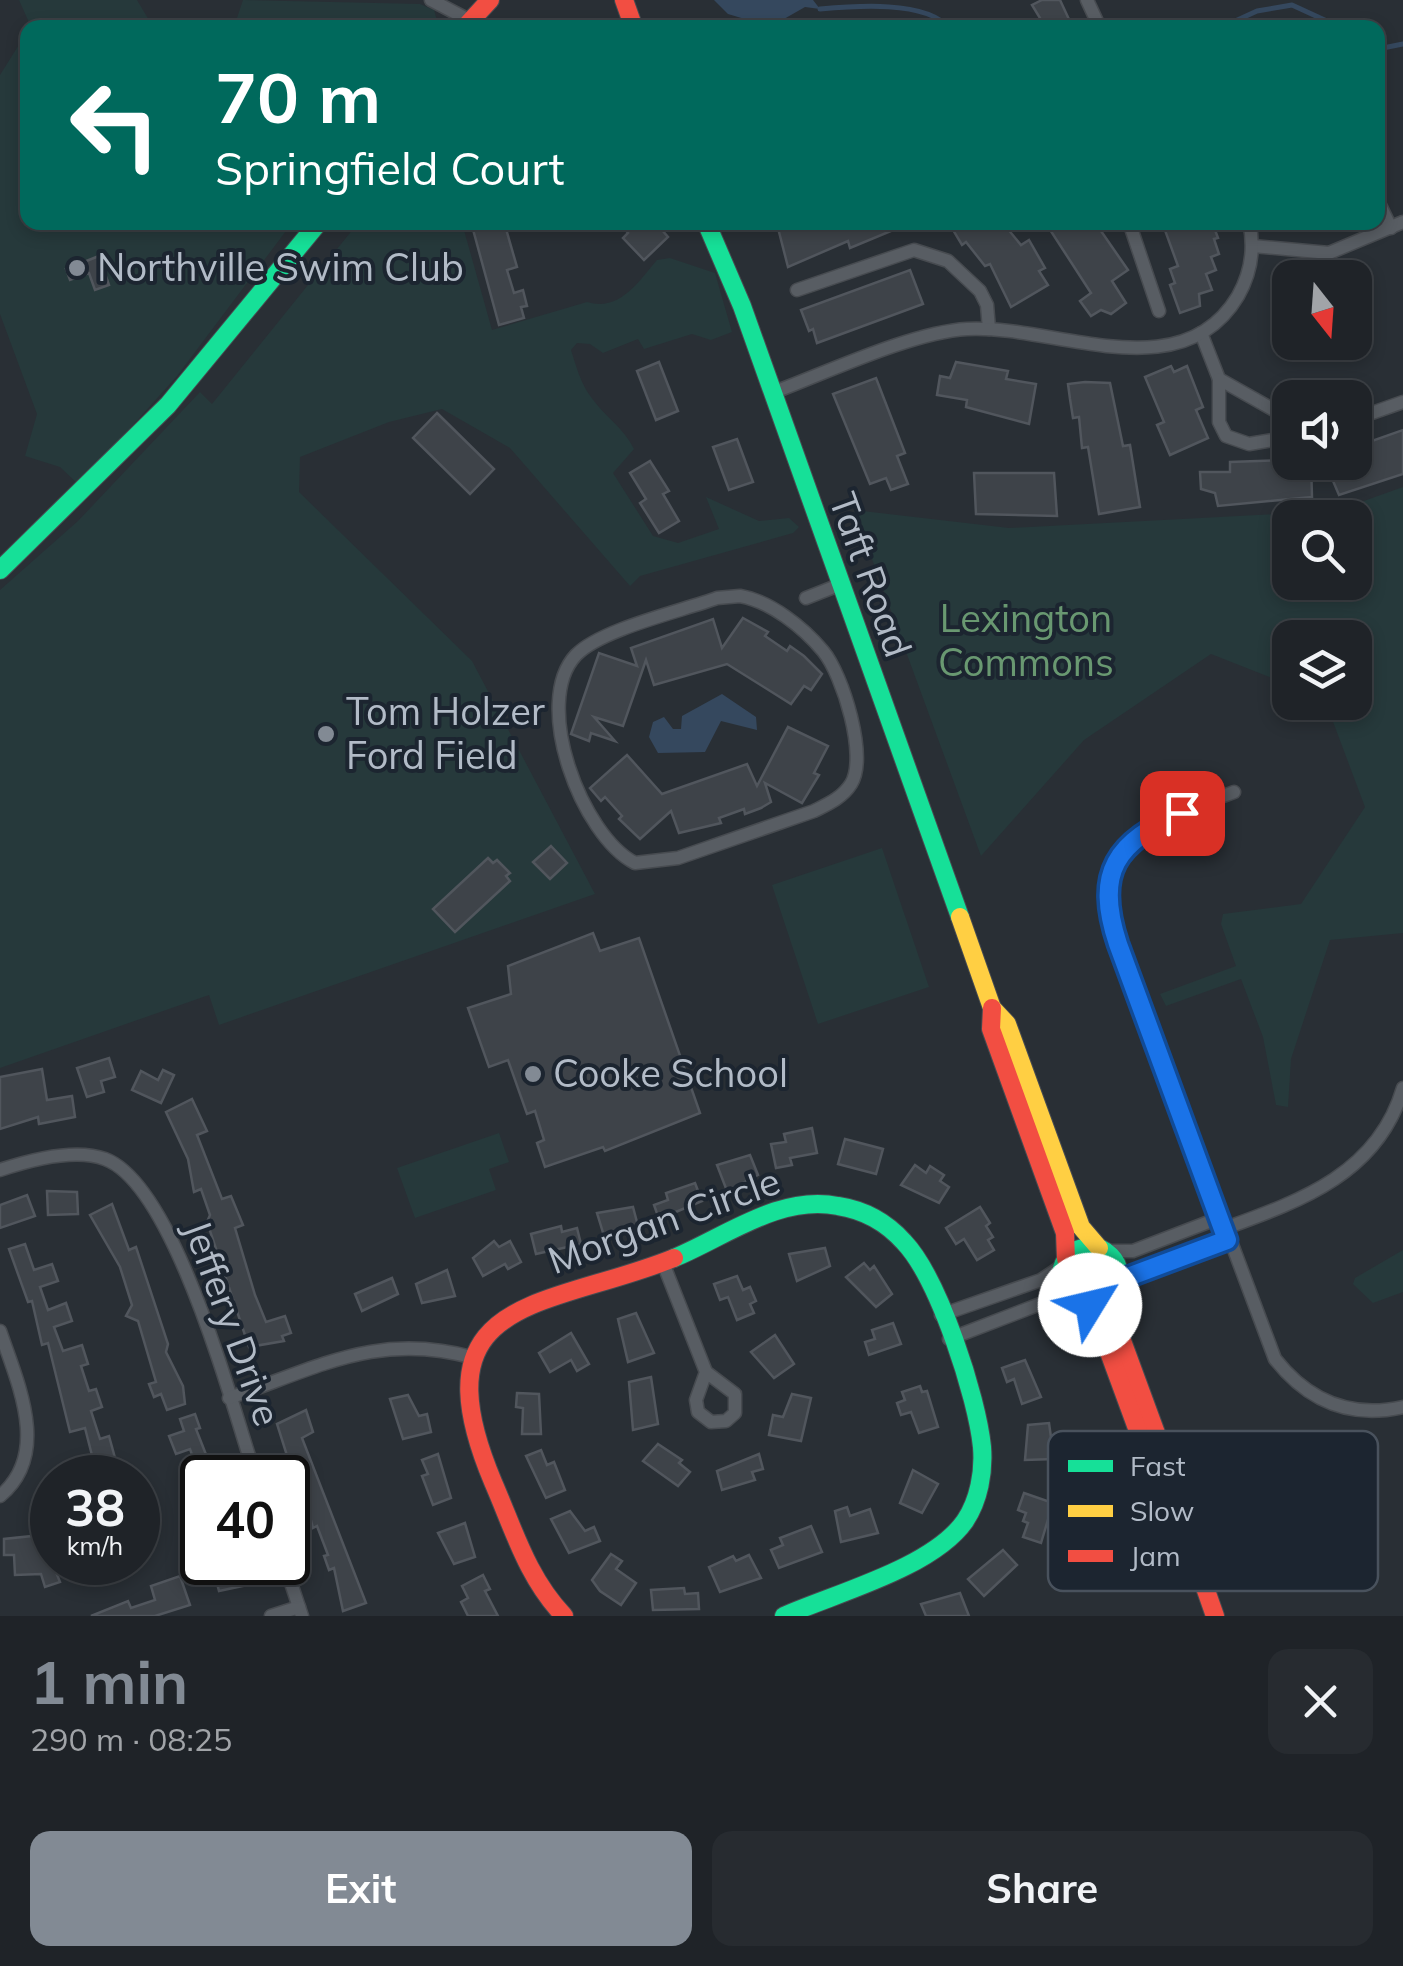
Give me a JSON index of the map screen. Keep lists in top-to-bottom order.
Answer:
{
  "streets": {
    "street": ["Taft Road", "Morgan Circle", "Jeffery Drive"]
  },
  "parks": ["Lexington Commons"],
  "places": ["Northville Swim Club", "Tom Holzer Ford Field", "Cooke School"],
  "legend": ["Fast", "Slow", "Jam"],
  "north": "bottom",
  "page": {
    "turn": ["70 m", "Springfield Court"],
    "speed": "38 km/h",
    "limit": "40",
    "heading": ["1 min", "290 m · 08:25"],
    "buttons": ["Exit", "Share"]
  }
}
